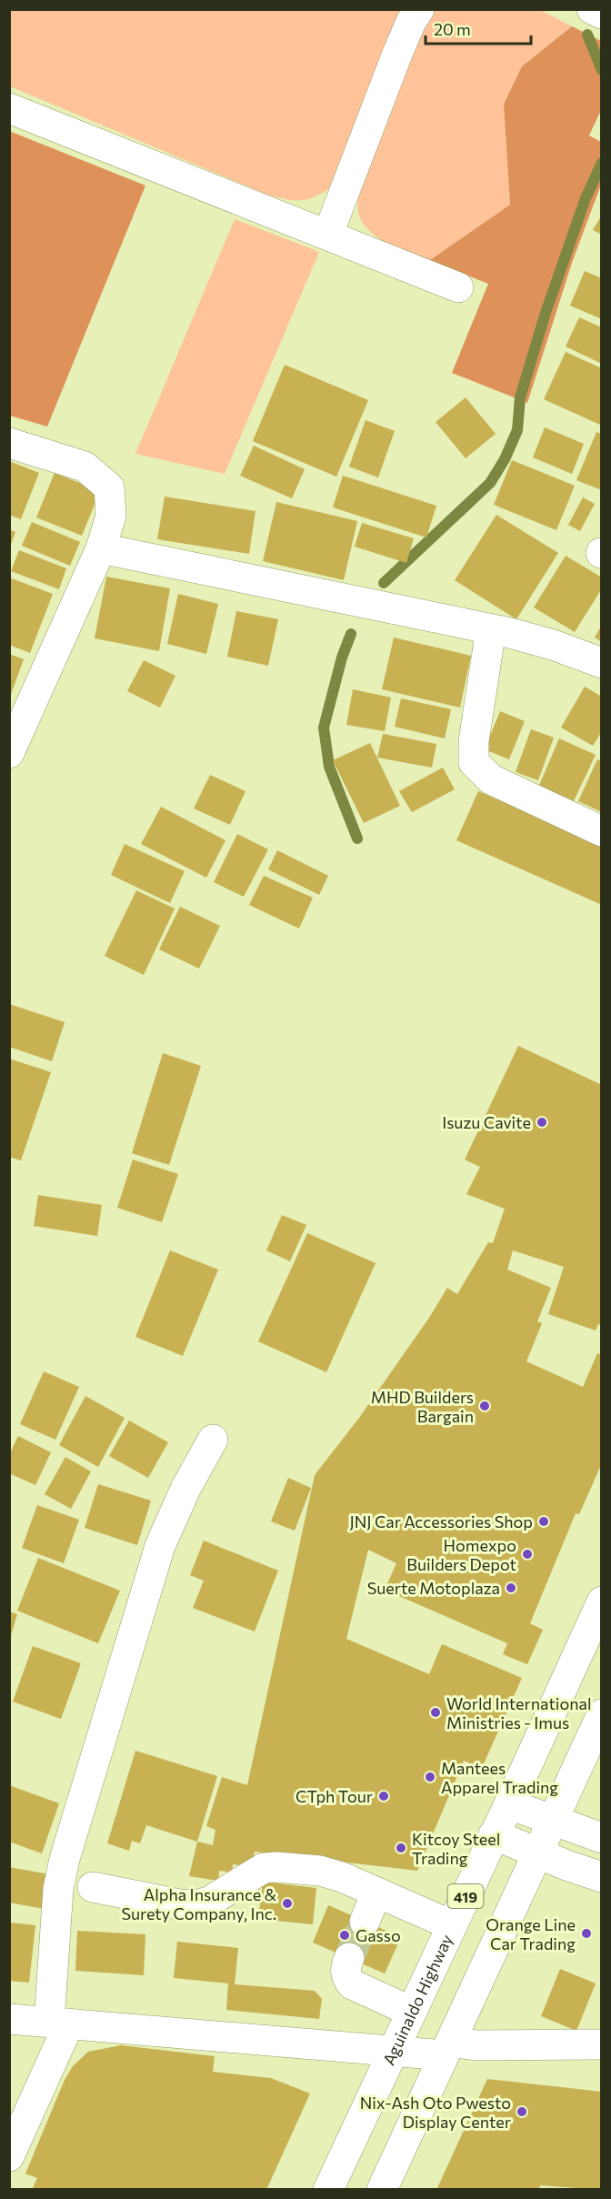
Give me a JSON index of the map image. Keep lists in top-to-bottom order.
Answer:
{
  "streets": {
    "main road": ["419", "Aguinaldo Highway"]
  },
  "places": [
    "Isuzu Cavite",
    "MHD Builders Bargain",
    "JNJ Car Accessories Shop",
    "Homexpo Builders Depot",
    "Suerte Motoplaza",
    "World International Ministries - Imus",
    "Mantees Apparel Trading",
    "CTph Tour",
    "Kitcoy Steel Trading",
    "Alpha Insurance & Surety Company, Inc.",
    "Orange Line Car Trading",
    "Gasso",
    "Nix-Ash Oto Pwesto Display Center"
  ],
  "scale_bar": "20 m"
}
